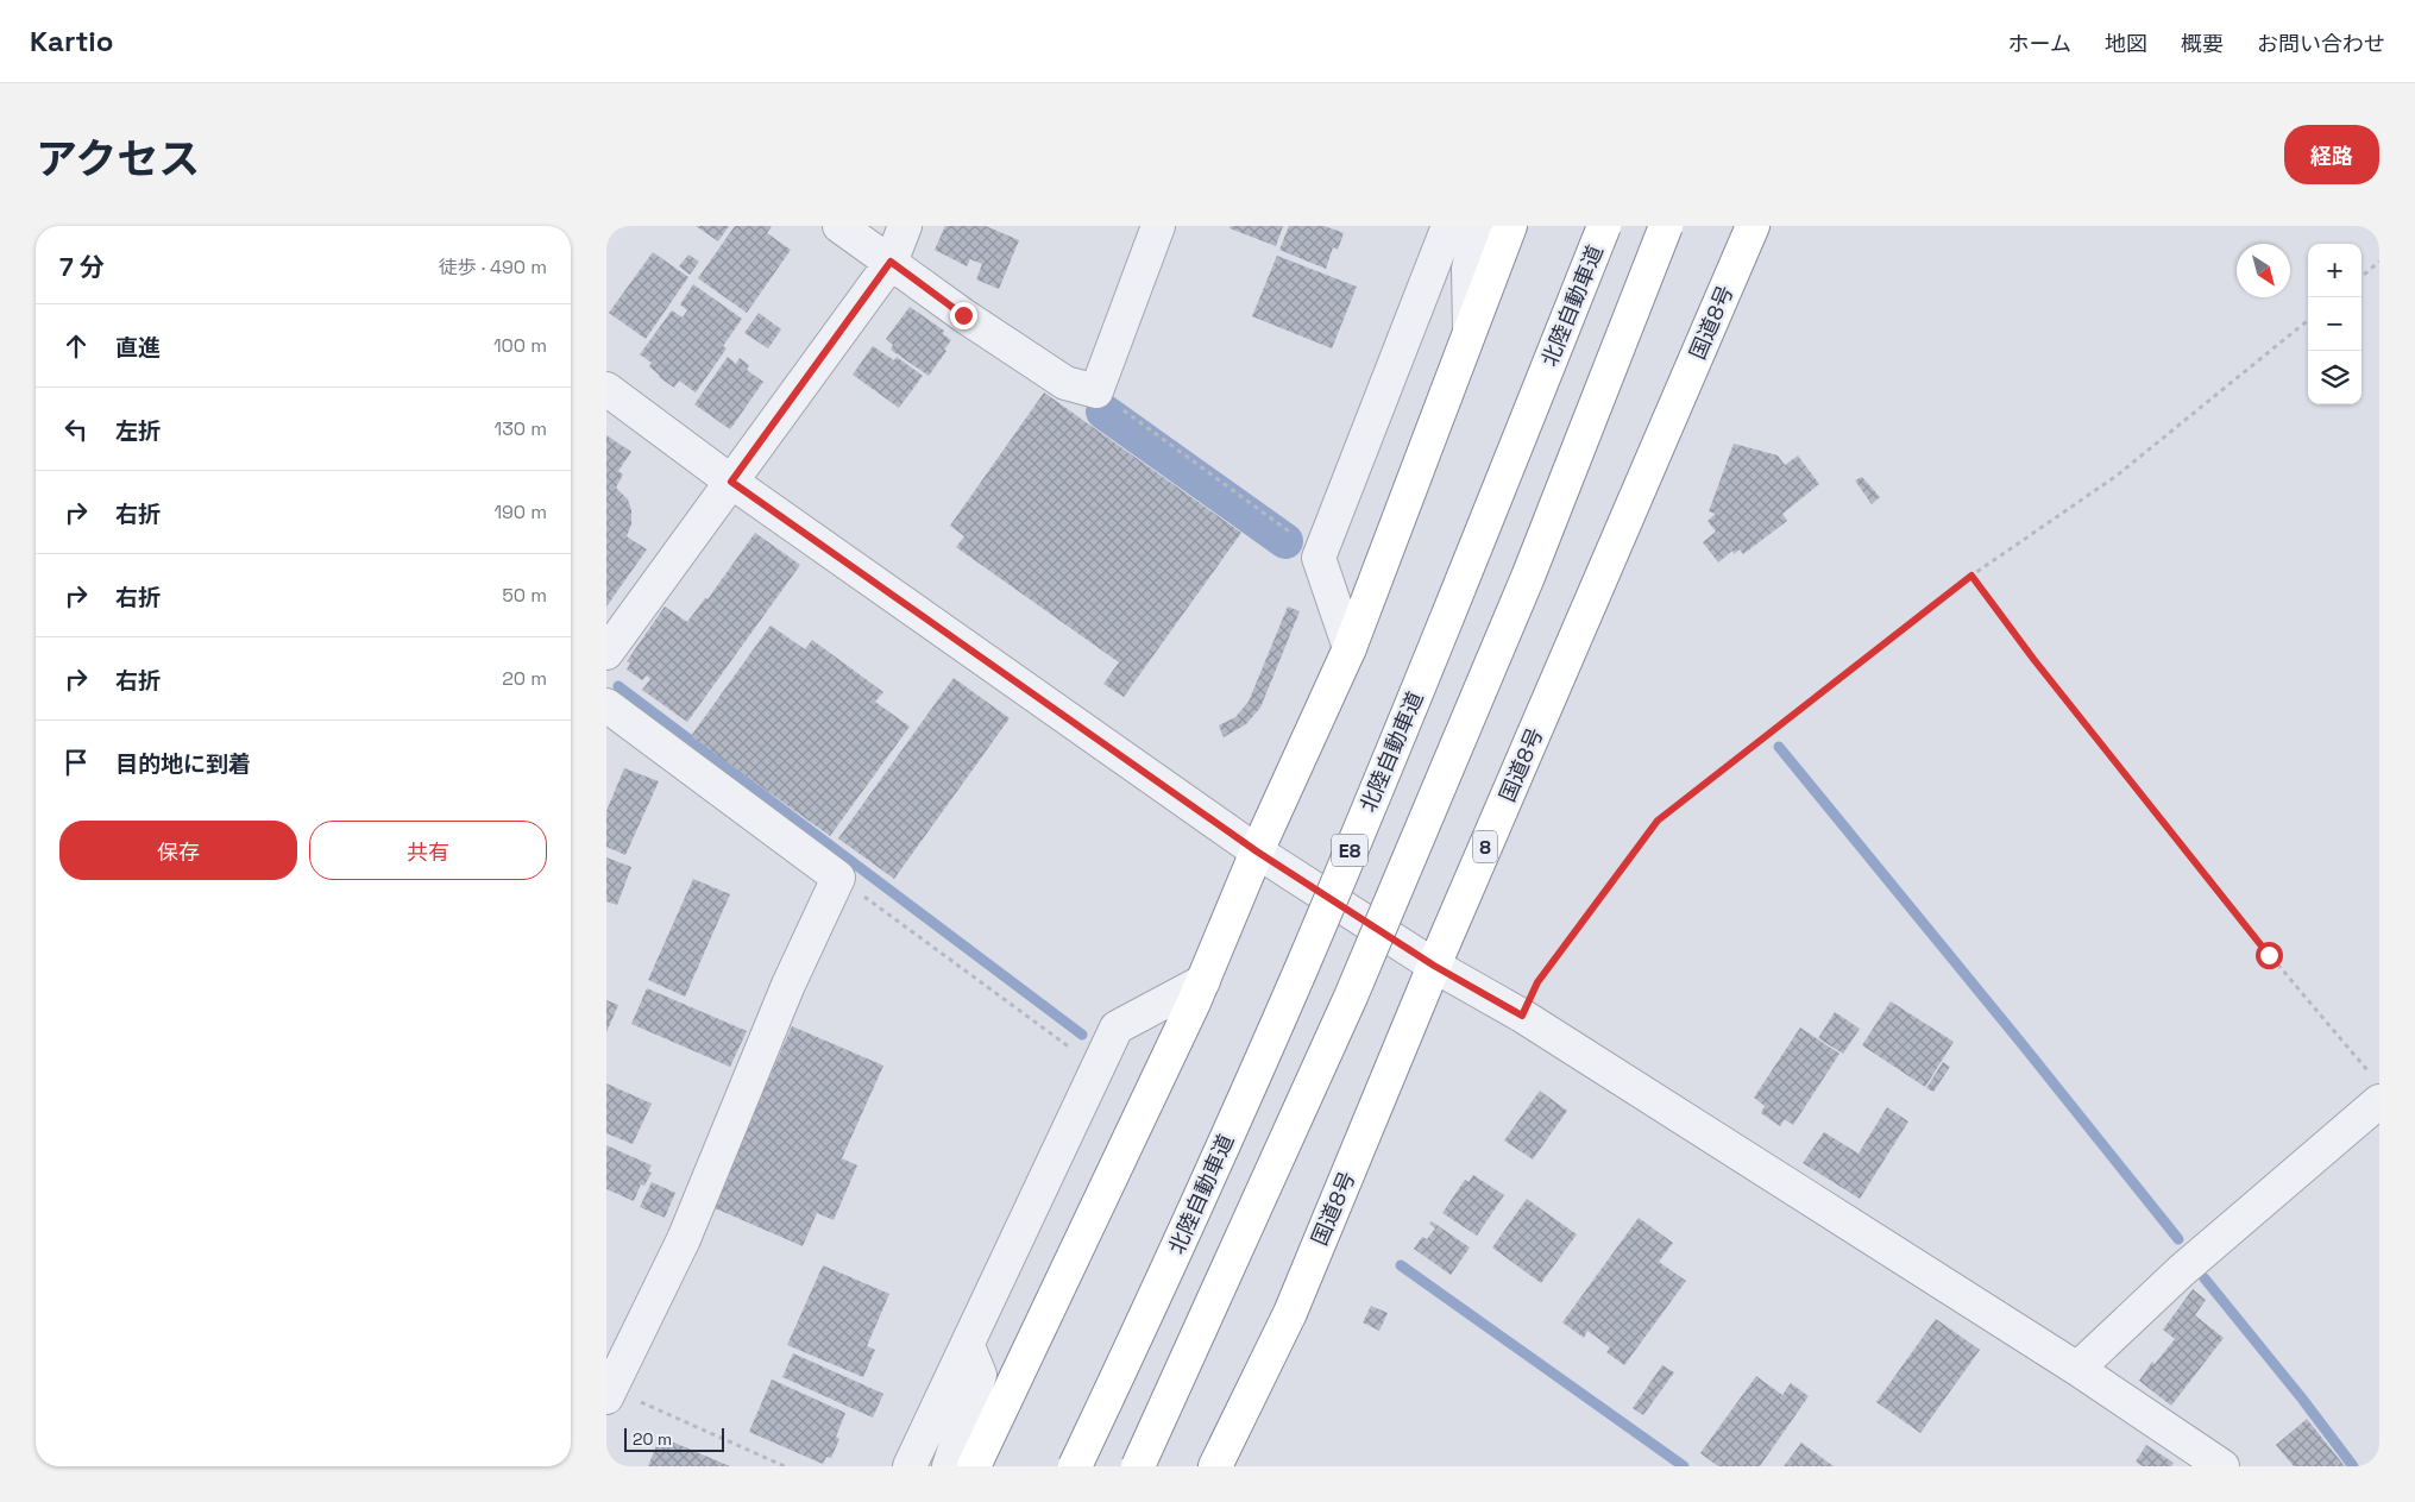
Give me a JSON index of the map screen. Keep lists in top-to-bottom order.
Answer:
{
  "streets": {
    "highway": [
      "北陸自動車道",
      "国道8号",
      "8",
      "E8"
    ]
  },
  "scale_bar": "20 m",
  "north": "bottom right",
  "page": {
    "header": "Kartio",
    "nav": [
      "ホーム",
      "地図",
      "概要",
      "お問い合わせ"
    ],
    "title": "アクセス",
    "buttons": [
      "経路",
      ["保存", "共有"]
    ],
    "heading": ["7 分", "徒歩 · 490 m"],
    "map_buttons": ["+", "−"],
    "list": [
      ["直進", "100 m"],
      ["左折", "130 m"],
      ["右折", "190 m"],
      ["右折", "50 m"],
      ["右折", "20 m"],
      "目的地に到着"
    ],
    "scale": "20 m"
  }
}
